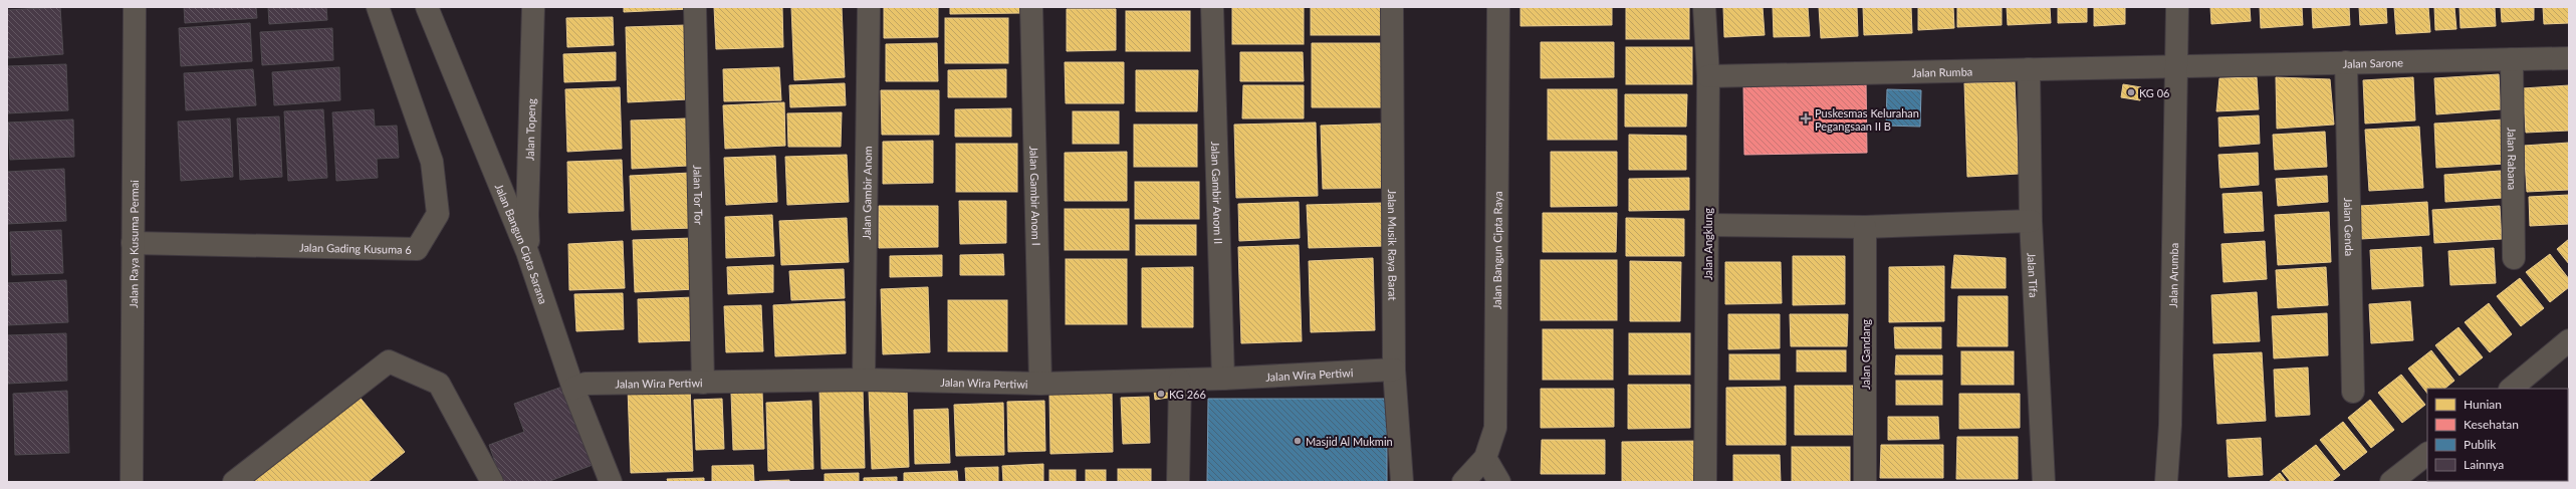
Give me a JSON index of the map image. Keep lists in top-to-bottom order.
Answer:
{
  "streets": {
    "street": [
      "Jalan Sarone",
      "Jalan Rumba",
      "Jalan Topeng",
      "Jalan Rabana",
      "Jalan Gambir Anom",
      "Jalan Gambir Anom II",
      "Jalan Tor Tor",
      "Jalan Gambir Anom I",
      "Jalan Genda",
      "Jalan Bangun Cipta Sarana",
      "Jalan Angklung",
      "Jalan Raya Kusuma Permai",
      "Jalan Musik Raya Barat",
      "Jalan Gading Kusuma 6",
      "Jalan Bangun Cipta Raya",
      "Jalan Tifa",
      "Jalan Arumba",
      "Jalan Gandang",
      "Jalan Wira Pertiwi"
    ]
  },
  "crossings": [
    ["Jalan Sarone", "Jalan Rumba"],
    ["Jalan Sarone", "Jalan Rabana"],
    ["Jalan Sarone", "Jalan Genda"],
    ["Jalan Sarone", "Jalan Arumba"],
    ["Jalan Rumba", "Jalan Angklung"],
    ["Jalan Rumba", "Jalan Tifa"],
    ["Jalan Rumba", "Jalan Arumba"],
    ["Jalan Topeng", "Jalan Bangun Cipta Sarana"],
    ["Jalan Gambir Anom", "Jalan Wira Pertiwi"],
    ["Jalan Gambir Anom II", "Jalan Wira Pertiwi"],
    ["Jalan Tor Tor", "Jalan Wira Pertiwi"],
    ["Jalan Gambir Anom I", "Jalan Wira Pertiwi"],
    ["Jalan Bangun Cipta Sarana", "Jalan Wira Pertiwi"],
    ["Jalan Raya Kusuma Permai", "Jalan Gading Kusuma 6"],
    ["Jalan Musik Raya Barat", "Jalan Wira Pertiwi"]
  ],
  "places": {
    "other": ["KG 06", "KG 266", "Masjid Al Mukmin"],
    "health": ["Puskesmas Kelurahan Pegangsaan II B"]
  },
  "legend": [
    "Hunian",
    "Kesehatan",
    "Publik",
    "Lainnya"
  ]
}
